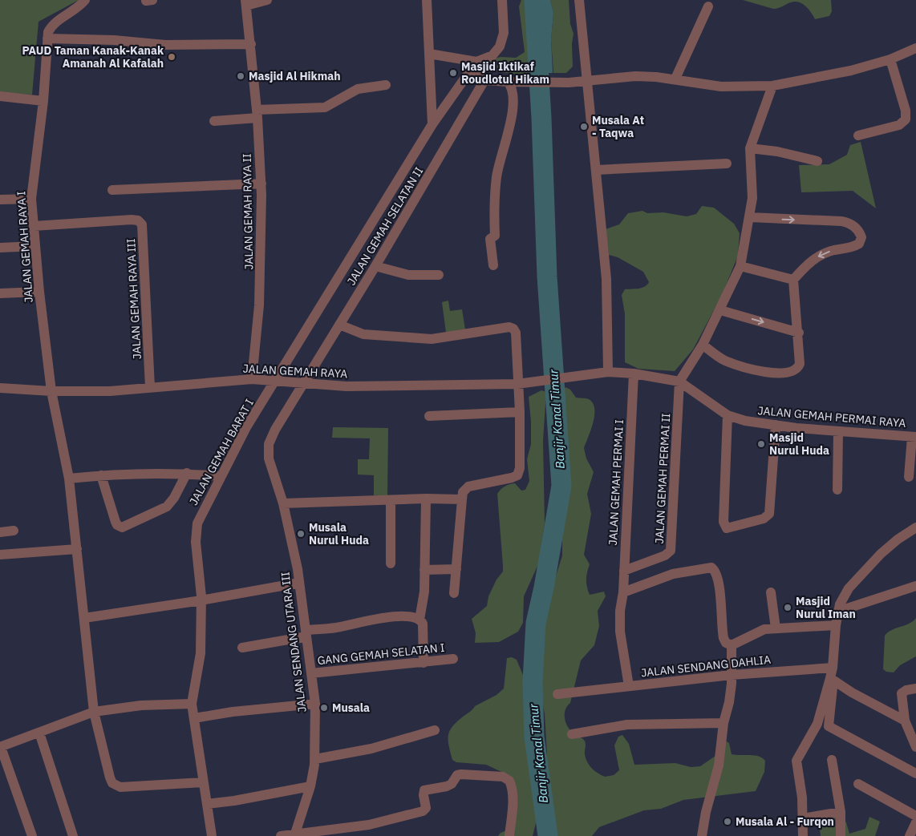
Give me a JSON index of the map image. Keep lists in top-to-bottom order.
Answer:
{
  "streets": {
    "street": [
      "JALAN GEMAH RAYA II",
      "JALAN GEMAH SELATAN II",
      "JALAN GEMAH RAYA I",
      "JALAN GEMAH RAYA III",
      "JALAN GEMAH RAYA",
      "JALAN GEMAH PERMAI RAYA",
      "JALAN GEMAH BARAT I",
      "JALAN GEMAH PERMAI II",
      "JALAN GEMAH PERMAI I",
      "JALAN SENDANG UTARA III",
      "GANG GEMAH SELATAN I",
      "JALAN SENDANG DAHLIA"
    ]
  },
  "crossings": [
    ["JALAN GEMAH RAYA II", "JALAN GEMAH RAYA"],
    ["JALAN GEMAH SELATAN II", "JALAN GEMAH RAYA"],
    ["JALAN GEMAH SELATAN II", "JALAN SENDANG UTARA III"],
    ["JALAN GEMAH RAYA I", "JALAN GEMAH RAYA III"],
    ["JALAN GEMAH RAYA I", "JALAN GEMAH RAYA"],
    ["JALAN GEMAH RAYA III", "JALAN GEMAH RAYA"],
    ["JALAN GEMAH RAYA", "JALAN GEMAH PERMAI RAYA"],
    ["JALAN GEMAH RAYA", "JALAN GEMAH BARAT I"],
    ["JALAN GEMAH RAYA", "JALAN SENDANG UTARA III"],
    ["JALAN GEMAH PERMAI RAYA", "JALAN GEMAH PERMAI II"],
    ["JALAN GEMAH PERMAI RAYA", "JALAN GEMAH PERMAI I"],
    ["JALAN GEMAH PERMAI II", "JALAN GEMAH PERMAI I"],
    ["JALAN GEMAH PERMAI I", "JALAN SENDANG DAHLIA"],
    ["JALAN SENDANG UTARA III", "GANG GEMAH SELATAN I"]
  ],
  "water": ["Banjir Kanal Timur"],
  "places": [
    "PAUD Taman Kanak-Kanak Amanah Al Kafalah",
    "Masjid Iktikaf Roudlotul Hikam",
    "Masjid Al Hikmah",
    "Musala At - Taqwa",
    "Masjid Nurul Huda",
    "Musala Nurul Huda",
    "Masjid Nurul Iman",
    "Musala",
    "Musala Al - Furqon"
  ]
}
